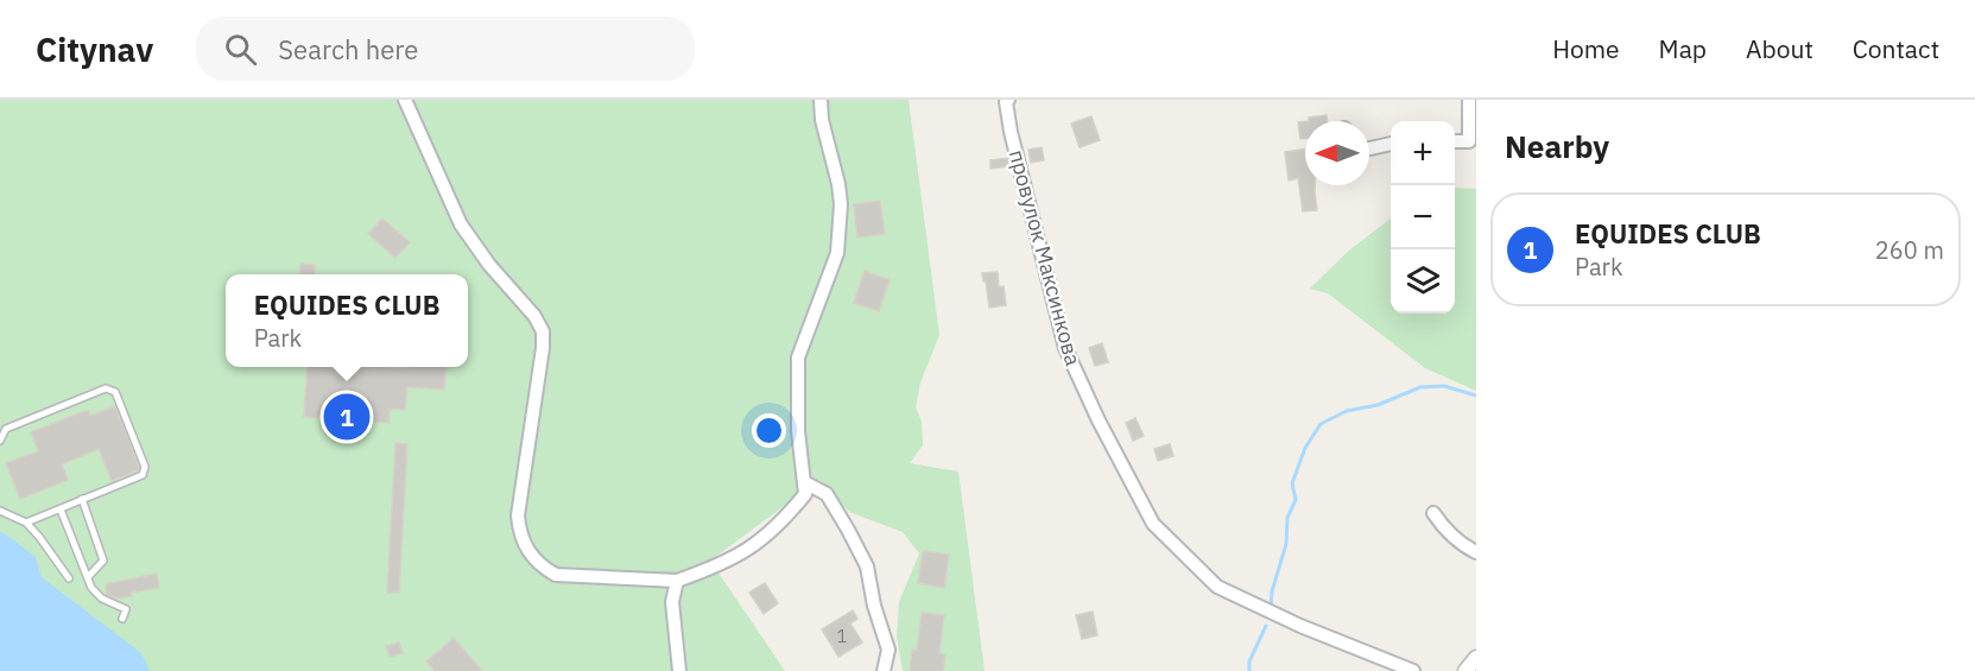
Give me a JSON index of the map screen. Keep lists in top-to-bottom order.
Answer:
{
  "streets": {
    "street": ["провулок Максинкова"]
  },
  "house_numbers": ["1"],
  "north": "left",
  "page": {
    "header": "Citynav",
    "search": "Search here",
    "nav": [
      "Home",
      "Map",
      "About",
      "Contact"
    ],
    "heading": "Nearby",
    "map_buttons": ["+", "−"],
    "list": [
      {
        "mark": "1",
        "name": "EQUIDES CLUB",
        "note": "Park",
        "value": "260 m"
      }
    ],
    "popup": ["EQUIDES CLUB", "Park"],
    "pins": "1"
  }
}
